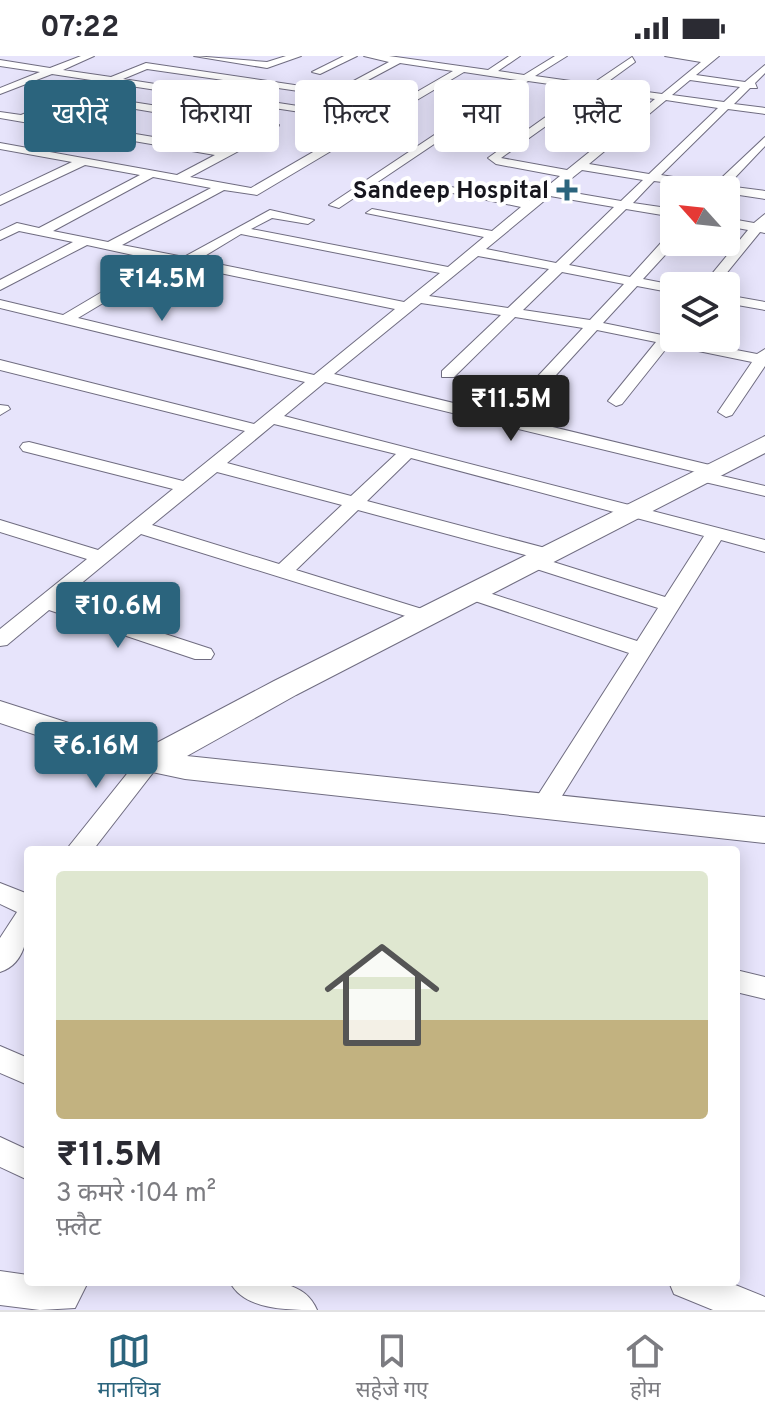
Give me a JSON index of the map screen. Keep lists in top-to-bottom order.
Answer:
{
  "places": {
    "health": ["Sandeep Hospital"]
  },
  "north": "top left",
  "page": {
    "status": "07:22",
    "chip": [
      "खरीदें",
      "किराया",
      "फ़िल्टर",
      "नया",
      "फ़्लैट"
    ],
    "price": [
      "₹14.5M",
      "₹11.5M",
      "₹10.6M",
      "₹6.16M"
    ],
    "list": [
      {
        "name": "₹11.5M",
        "note": "3 कमरे · 104 m² · फ़्लैट"
      }
    ],
    "tabs": ["मानचित्र", "सहेजे गए", "होम"]
  }
}
